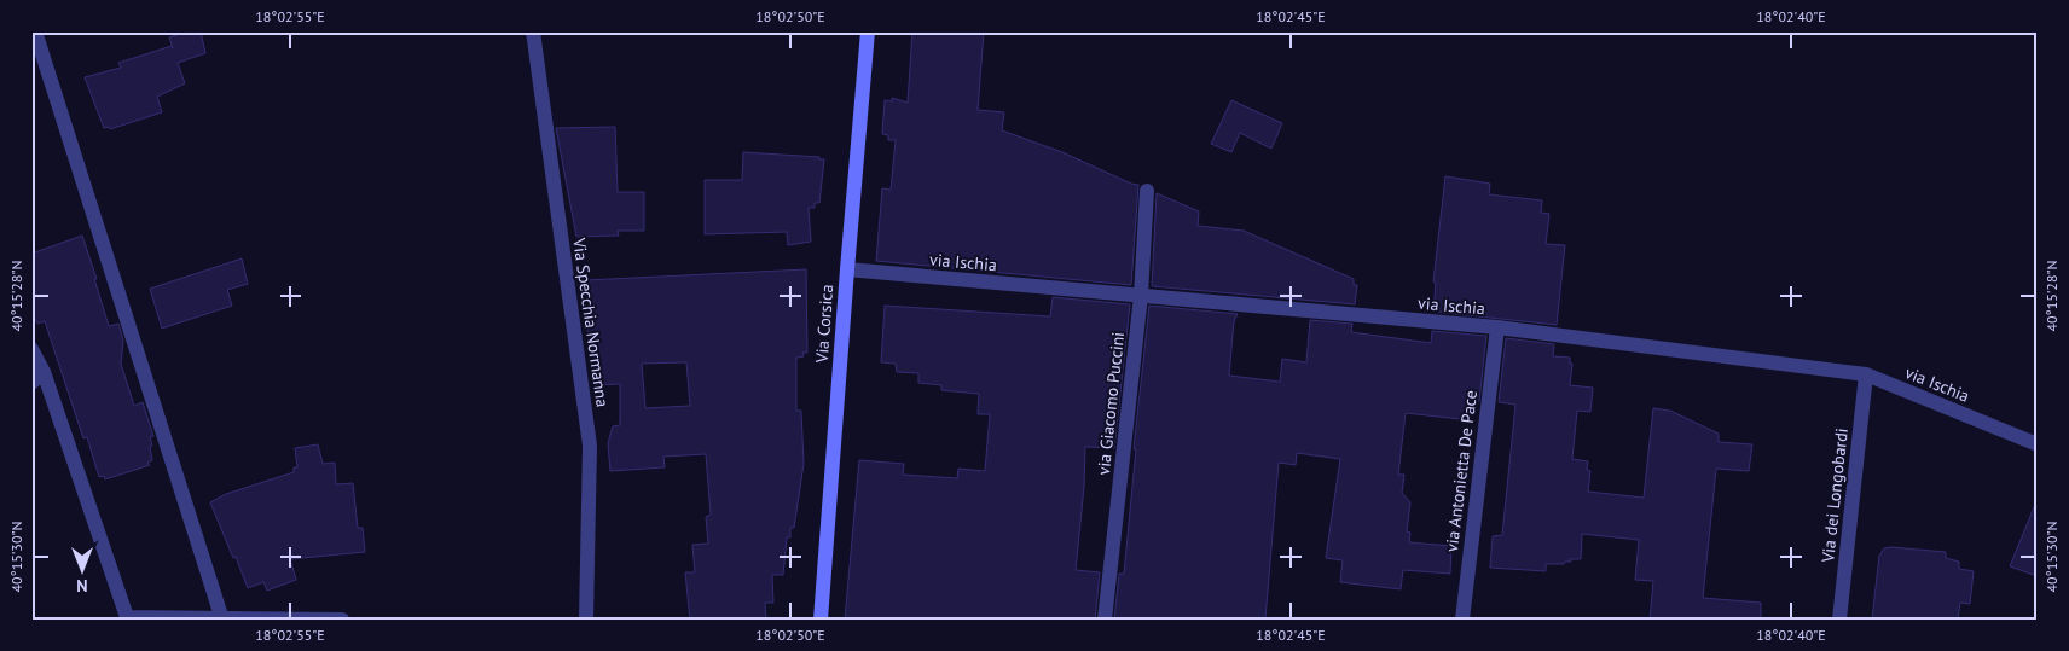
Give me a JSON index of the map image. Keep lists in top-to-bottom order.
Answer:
{
  "streets": {
    "main road": ["Via Corsica"],
    "street": [
      "via Ischia",
      "Via Specchia Normanna",
      "via Giacomo Puccini",
      "via Antonietta De Pace",
      "Via dei Longobardi"
    ]
  },
  "crossings": [
    ["via Ischia", "Via Corsica"],
    ["via Ischia", "via Giacomo Puccini"],
    ["via Ischia", "via Antonietta De Pace"],
    ["via Ischia", "Via dei Longobardi"]
  ],
  "north": "bottom",
  "coordinates": [
    "18°02'55\"E",
    "18°02'50\"E",
    "18°02'45\"E",
    "18°02'40\"E",
    "40°15'28\"N",
    "40°15'30\"N"
  ]
}
